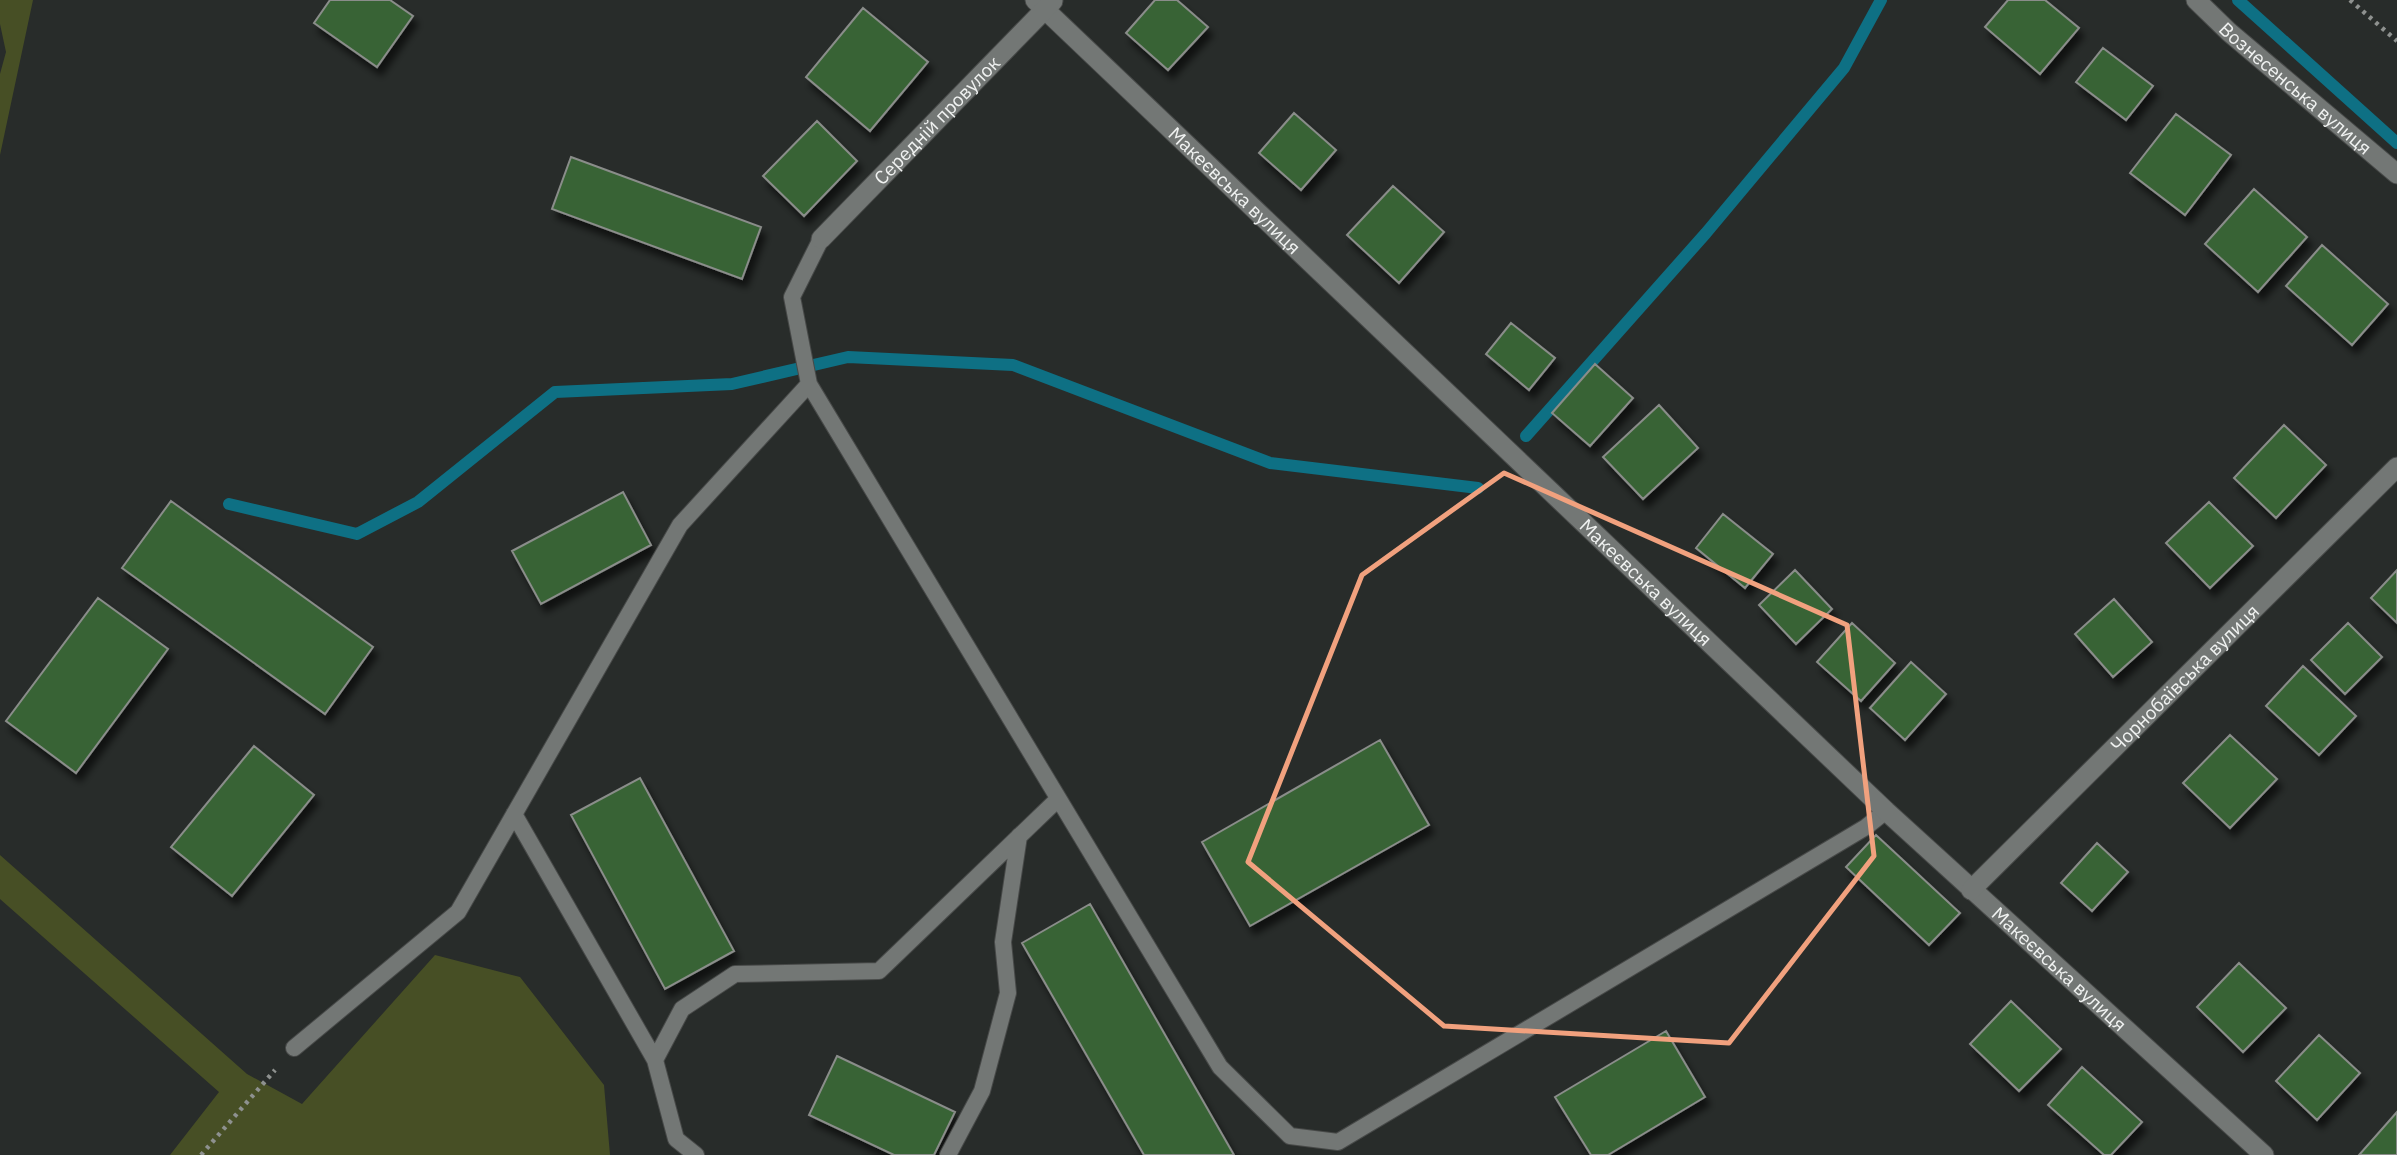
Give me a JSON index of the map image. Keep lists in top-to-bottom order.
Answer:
{
  "streets": {
    "street": [
      "Вознесенська вулиця",
      "Середній провулок",
      "Макеєвська вулиця",
      "Чорнобаївська вулиця"
    ]
  },
  "crossings": [
    ["Середній провулок", "Макеєвська вулиця"],
    ["Макеєвська вулиця", "Чорнобаївська вулиця"]
  ]
}
